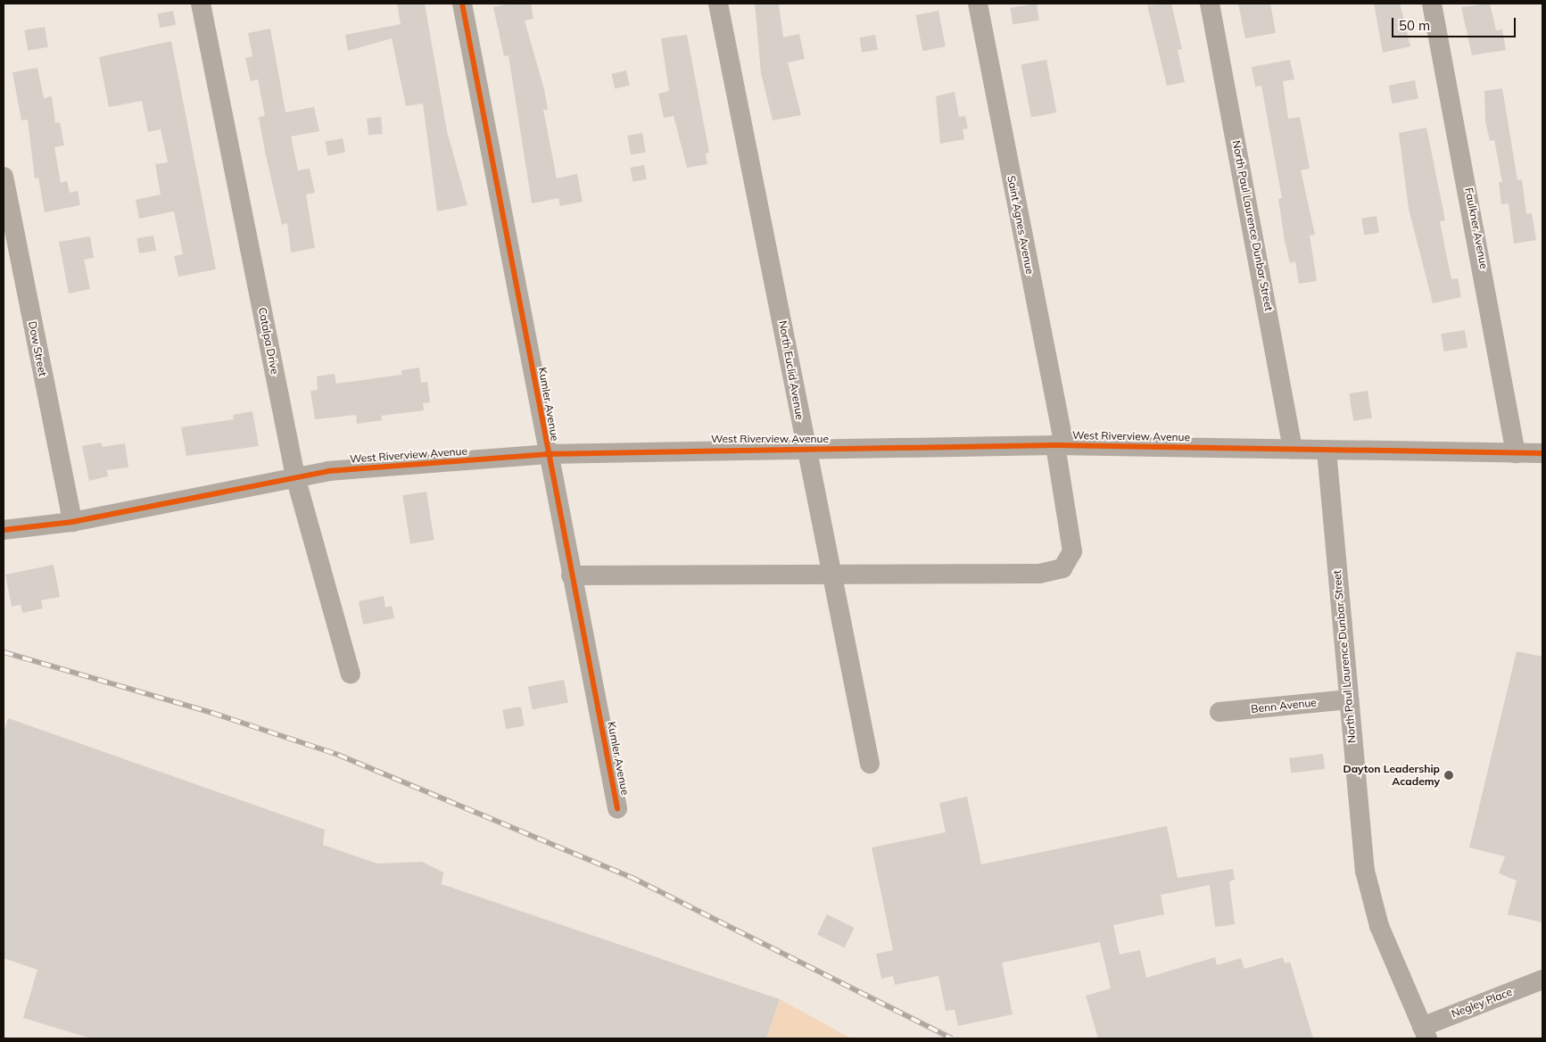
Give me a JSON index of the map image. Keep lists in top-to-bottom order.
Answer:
{
  "streets": {
    "street": [
      "Saint Agnes Avenue",
      "North Paul Laurence Dunbar Street",
      "Faulkner Avenue",
      "Catalpa Drive",
      "Dow Street",
      "North Euclid Avenue",
      "Kumler Avenue",
      "West Riverview Avenue",
      "Benn Avenue",
      "Negley Place"
    ]
  },
  "crossings": [
    ["Saint Agnes Avenue", "North Euclid Avenue"],
    ["Saint Agnes Avenue", "Kumler Avenue"],
    ["Saint Agnes Avenue", "West Riverview Avenue"],
    ["North Paul Laurence Dunbar Street", "West Riverview Avenue"],
    ["North Paul Laurence Dunbar Street", "Benn Avenue"],
    ["North Paul Laurence Dunbar Street", "Negley Place"],
    ["Faulkner Avenue", "West Riverview Avenue"],
    ["Catalpa Drive", "West Riverview Avenue"],
    ["Dow Street", "West Riverview Avenue"],
    ["North Euclid Avenue", "West Riverview Avenue"],
    ["Kumler Avenue", "West Riverview Avenue"]
  ],
  "places": ["Dayton Leadership Academy"],
  "scale_bar": "50 m"
}
